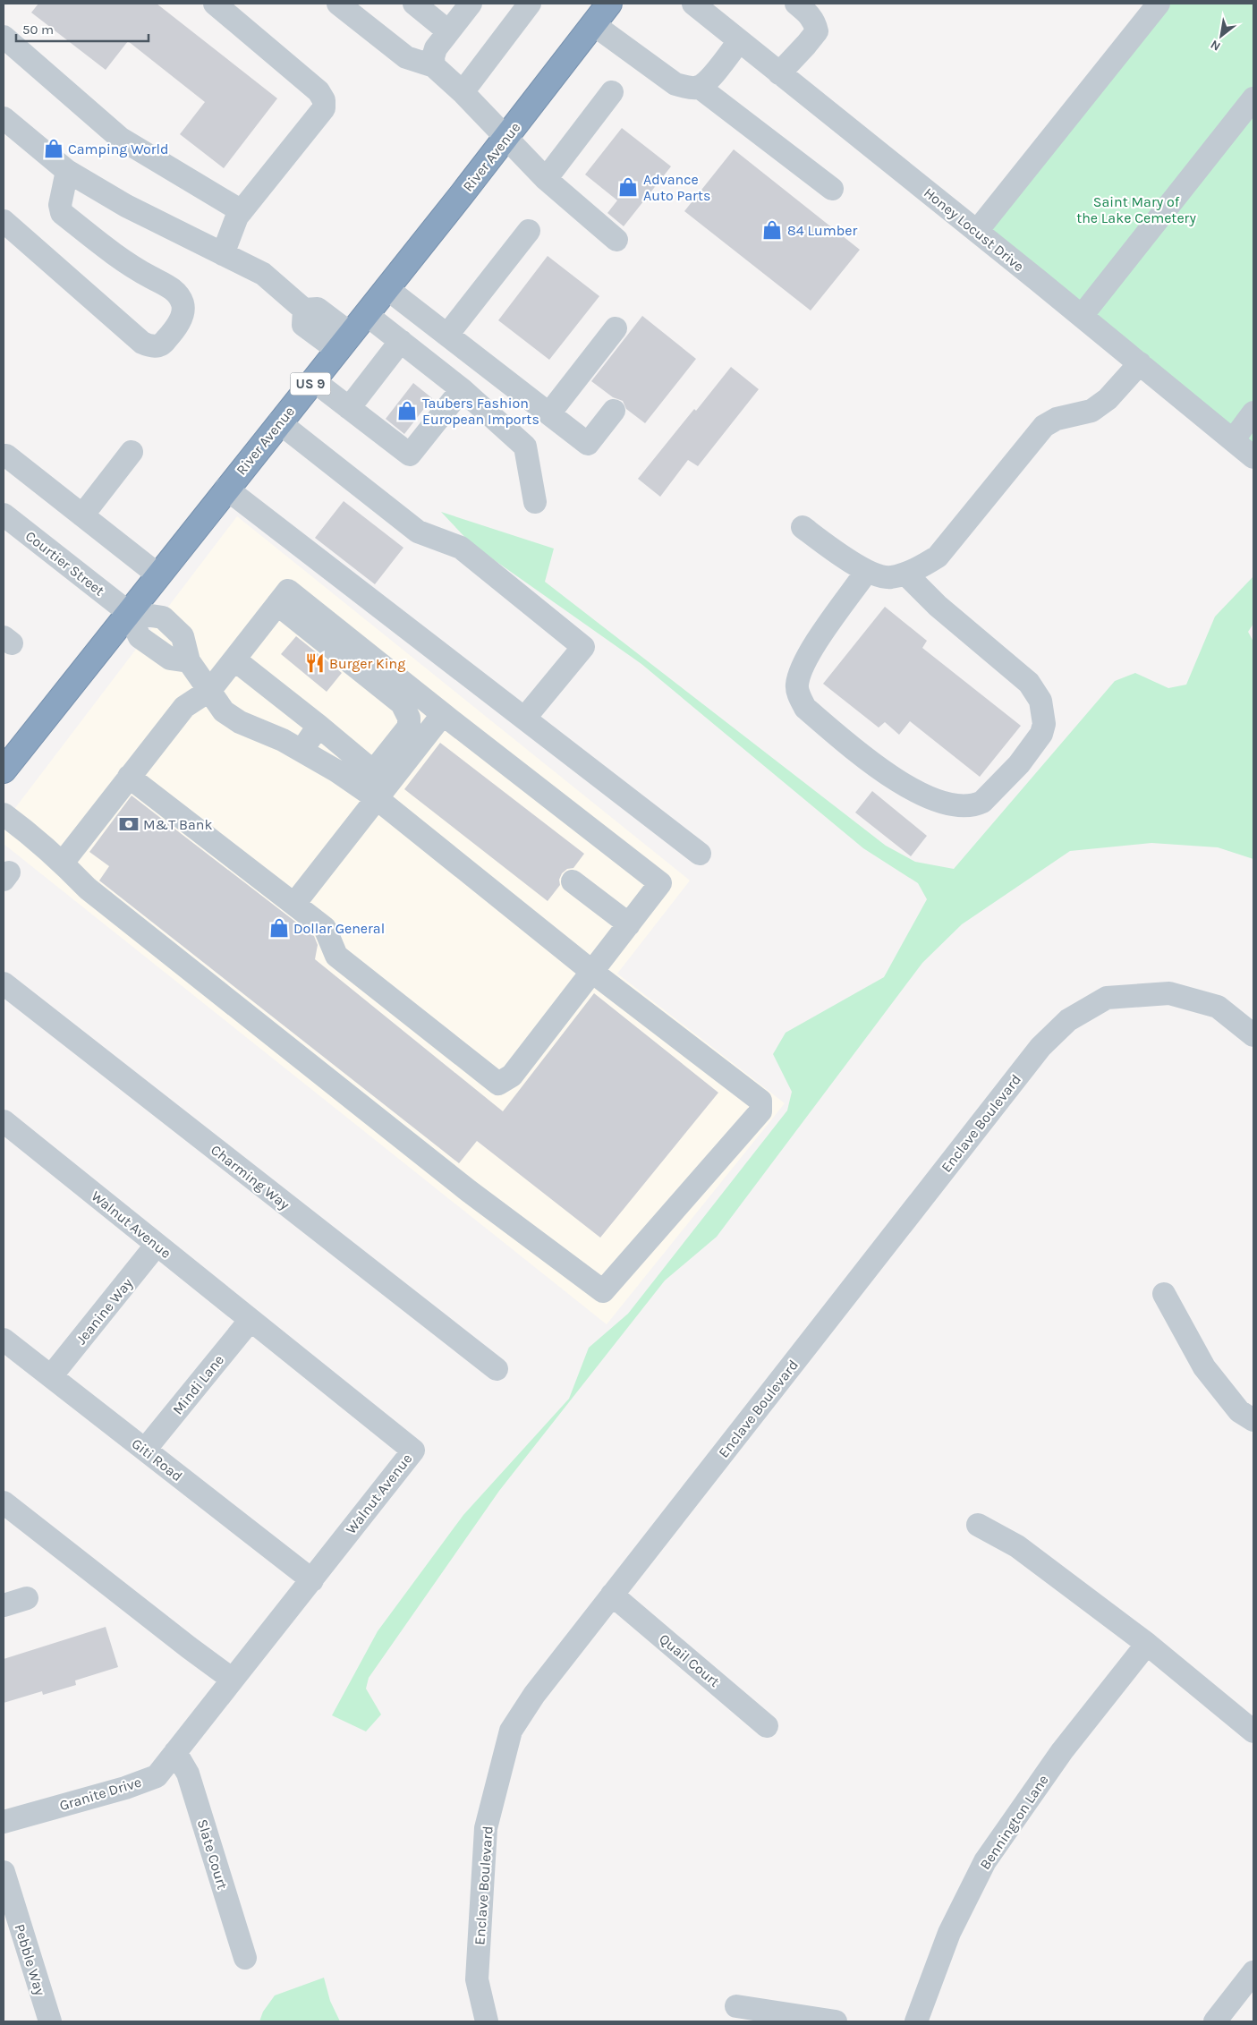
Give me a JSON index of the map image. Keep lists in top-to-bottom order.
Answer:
{
  "streets": {
    "highway": ["River Avenue", "US 9"],
    "street": [
      "Honey Locust Drive",
      "Courtier Street",
      "Enclave Boulevard",
      "Charming Way",
      "Walnut Avenue",
      "Jeanine Way",
      "Mindi Lane",
      "Giti Road",
      "Quail Court",
      "Granite Drive",
      "Bennington Lane",
      "Slate Court",
      "Pebble Way"
    ]
  },
  "crossings": [
    ["River Avenue", "Courtier Street"],
    ["Enclave Boulevard", "Quail Court"],
    ["Walnut Avenue", "Jeanine Way"],
    ["Walnut Avenue", "Mindi Lane"],
    ["Walnut Avenue", "Giti Road"],
    ["Walnut Avenue", "Granite Drive"],
    ["Jeanine Way", "Giti Road"],
    ["Mindi Lane", "Giti Road"],
    ["Granite Drive", "Slate Court"]
  ],
  "parks": ["Saint Mary of the Lake Cemetery"],
  "places": {
    "shop": [
      "Camping World",
      "Advance Auto Parts",
      "84 Lumber",
      "Taubers Fashion European Imports",
      "Dollar General"
    ],
    "restaurant": ["Burger King"],
    "bank": ["M&T Bank"]
  },
  "scale_bar": "50 m",
  "north": "bottom left"
}
